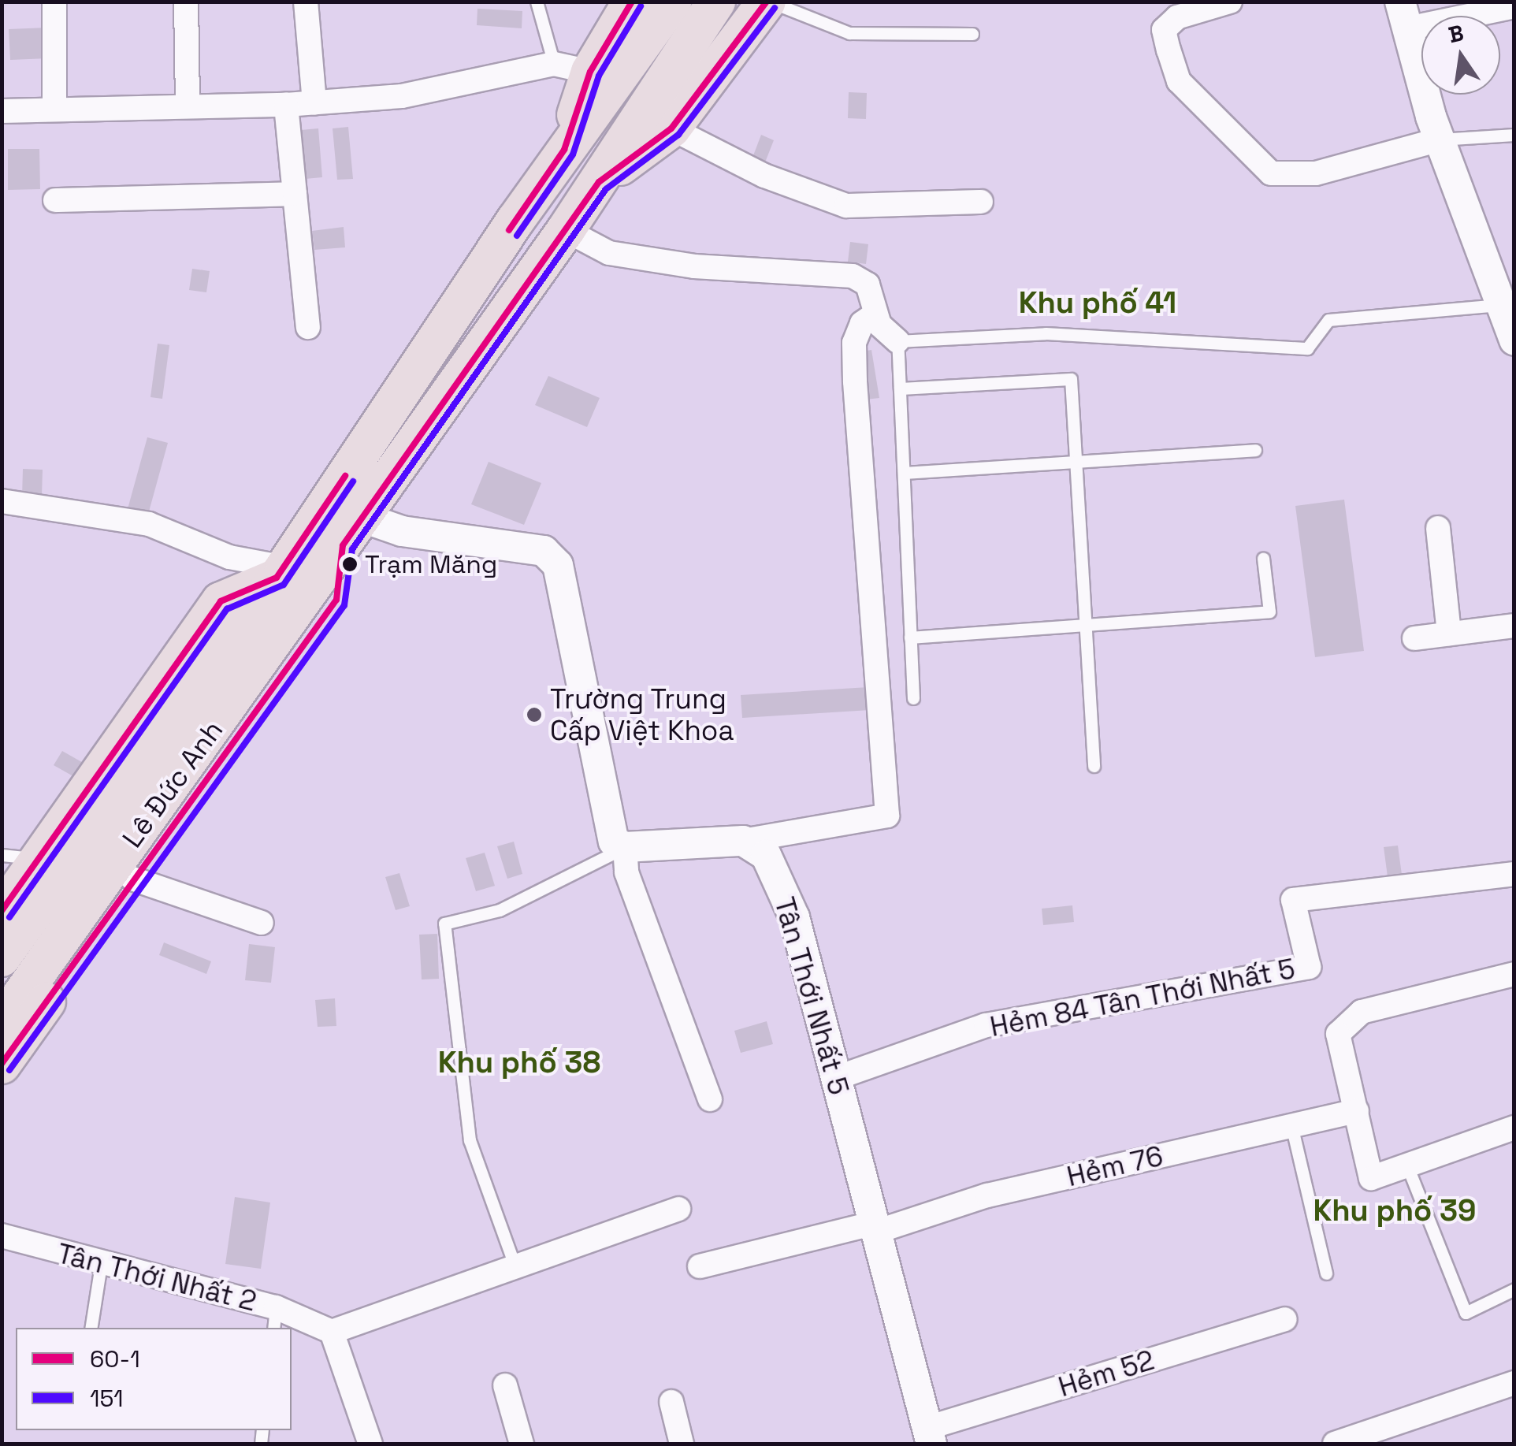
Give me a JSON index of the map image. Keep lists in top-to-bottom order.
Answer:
{
  "streets": {
    "highway": ["Lê Đức Anh"],
    "street": [
      "Tân Thới Nhất 5",
      "Hẻm 84 Tân Thới Nhất 5",
      "Hẻm 76",
      "Tân Thới Nhất 2",
      "Hẻm 52"
    ]
  },
  "crossings": [
    ["Tân Thới Nhất 5", "Hẻm 84 Tân Thới Nhất 5"],
    ["Tân Thới Nhất 5", "Hẻm 76"],
    ["Tân Thới Nhất 5", "Hẻm 52"]
  ],
  "districts": ["Khu phố 41", "Khu phố 38", "Khu phố 39"],
  "places": ["Trạm Măng", "Trường Trung Cấp Việt Khoa"],
  "lines": ["transit line 60-1", "transit line 151"],
  "legend": ["60-1", "151"],
  "north": "top"
}
